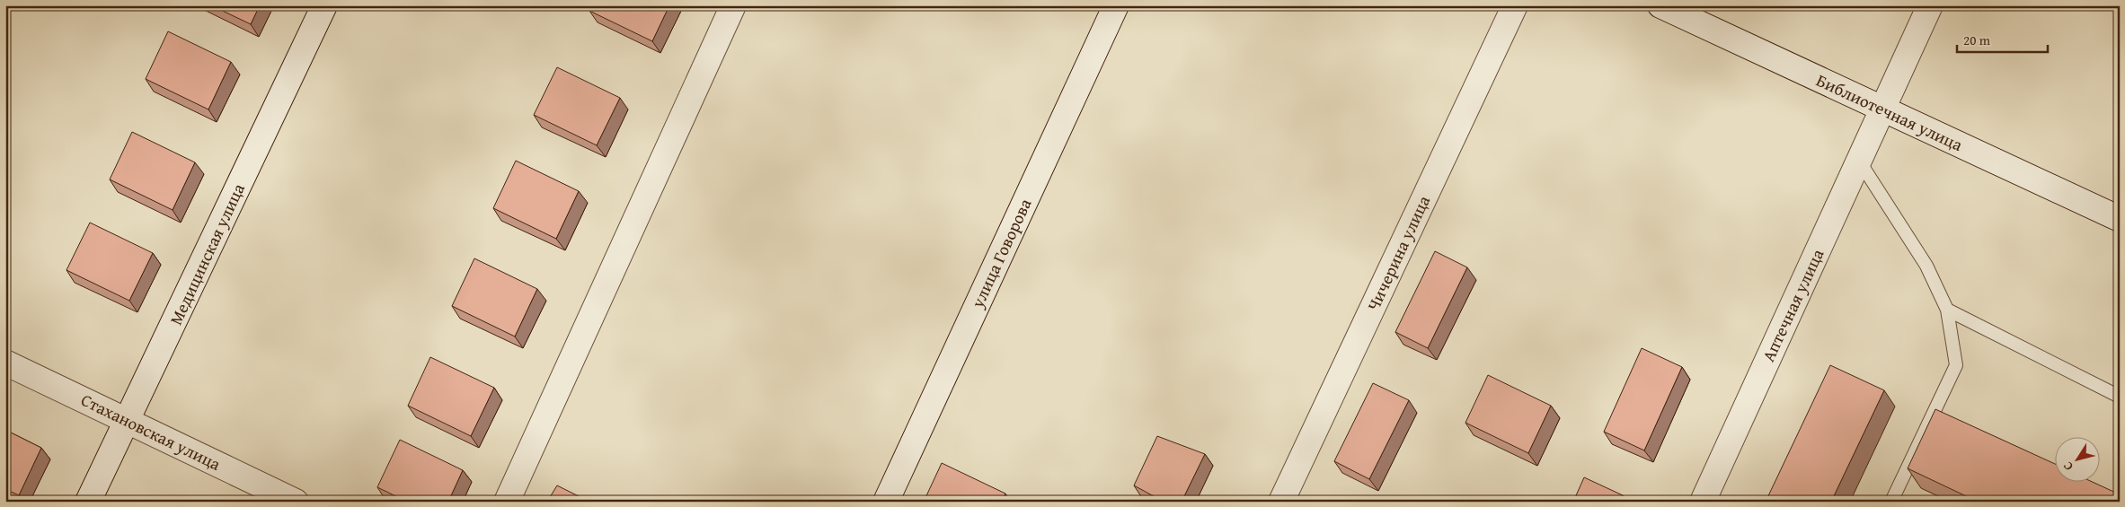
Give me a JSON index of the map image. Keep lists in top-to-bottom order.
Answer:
{
  "streets": {
    "street": [
      "Библиотечная улица",
      "улица Говорова",
      "Чичерина улица",
      "Медицинская улица",
      "Аптечная улица",
      "Стахановская улица"
    ]
  },
  "crossings": [
    ["Библиотечная улица", "Аптечная улица"],
    ["Медицинская улица", "Стахановская улица"]
  ],
  "scale_bar": "20 m",
  "north": "bottom left"
}
